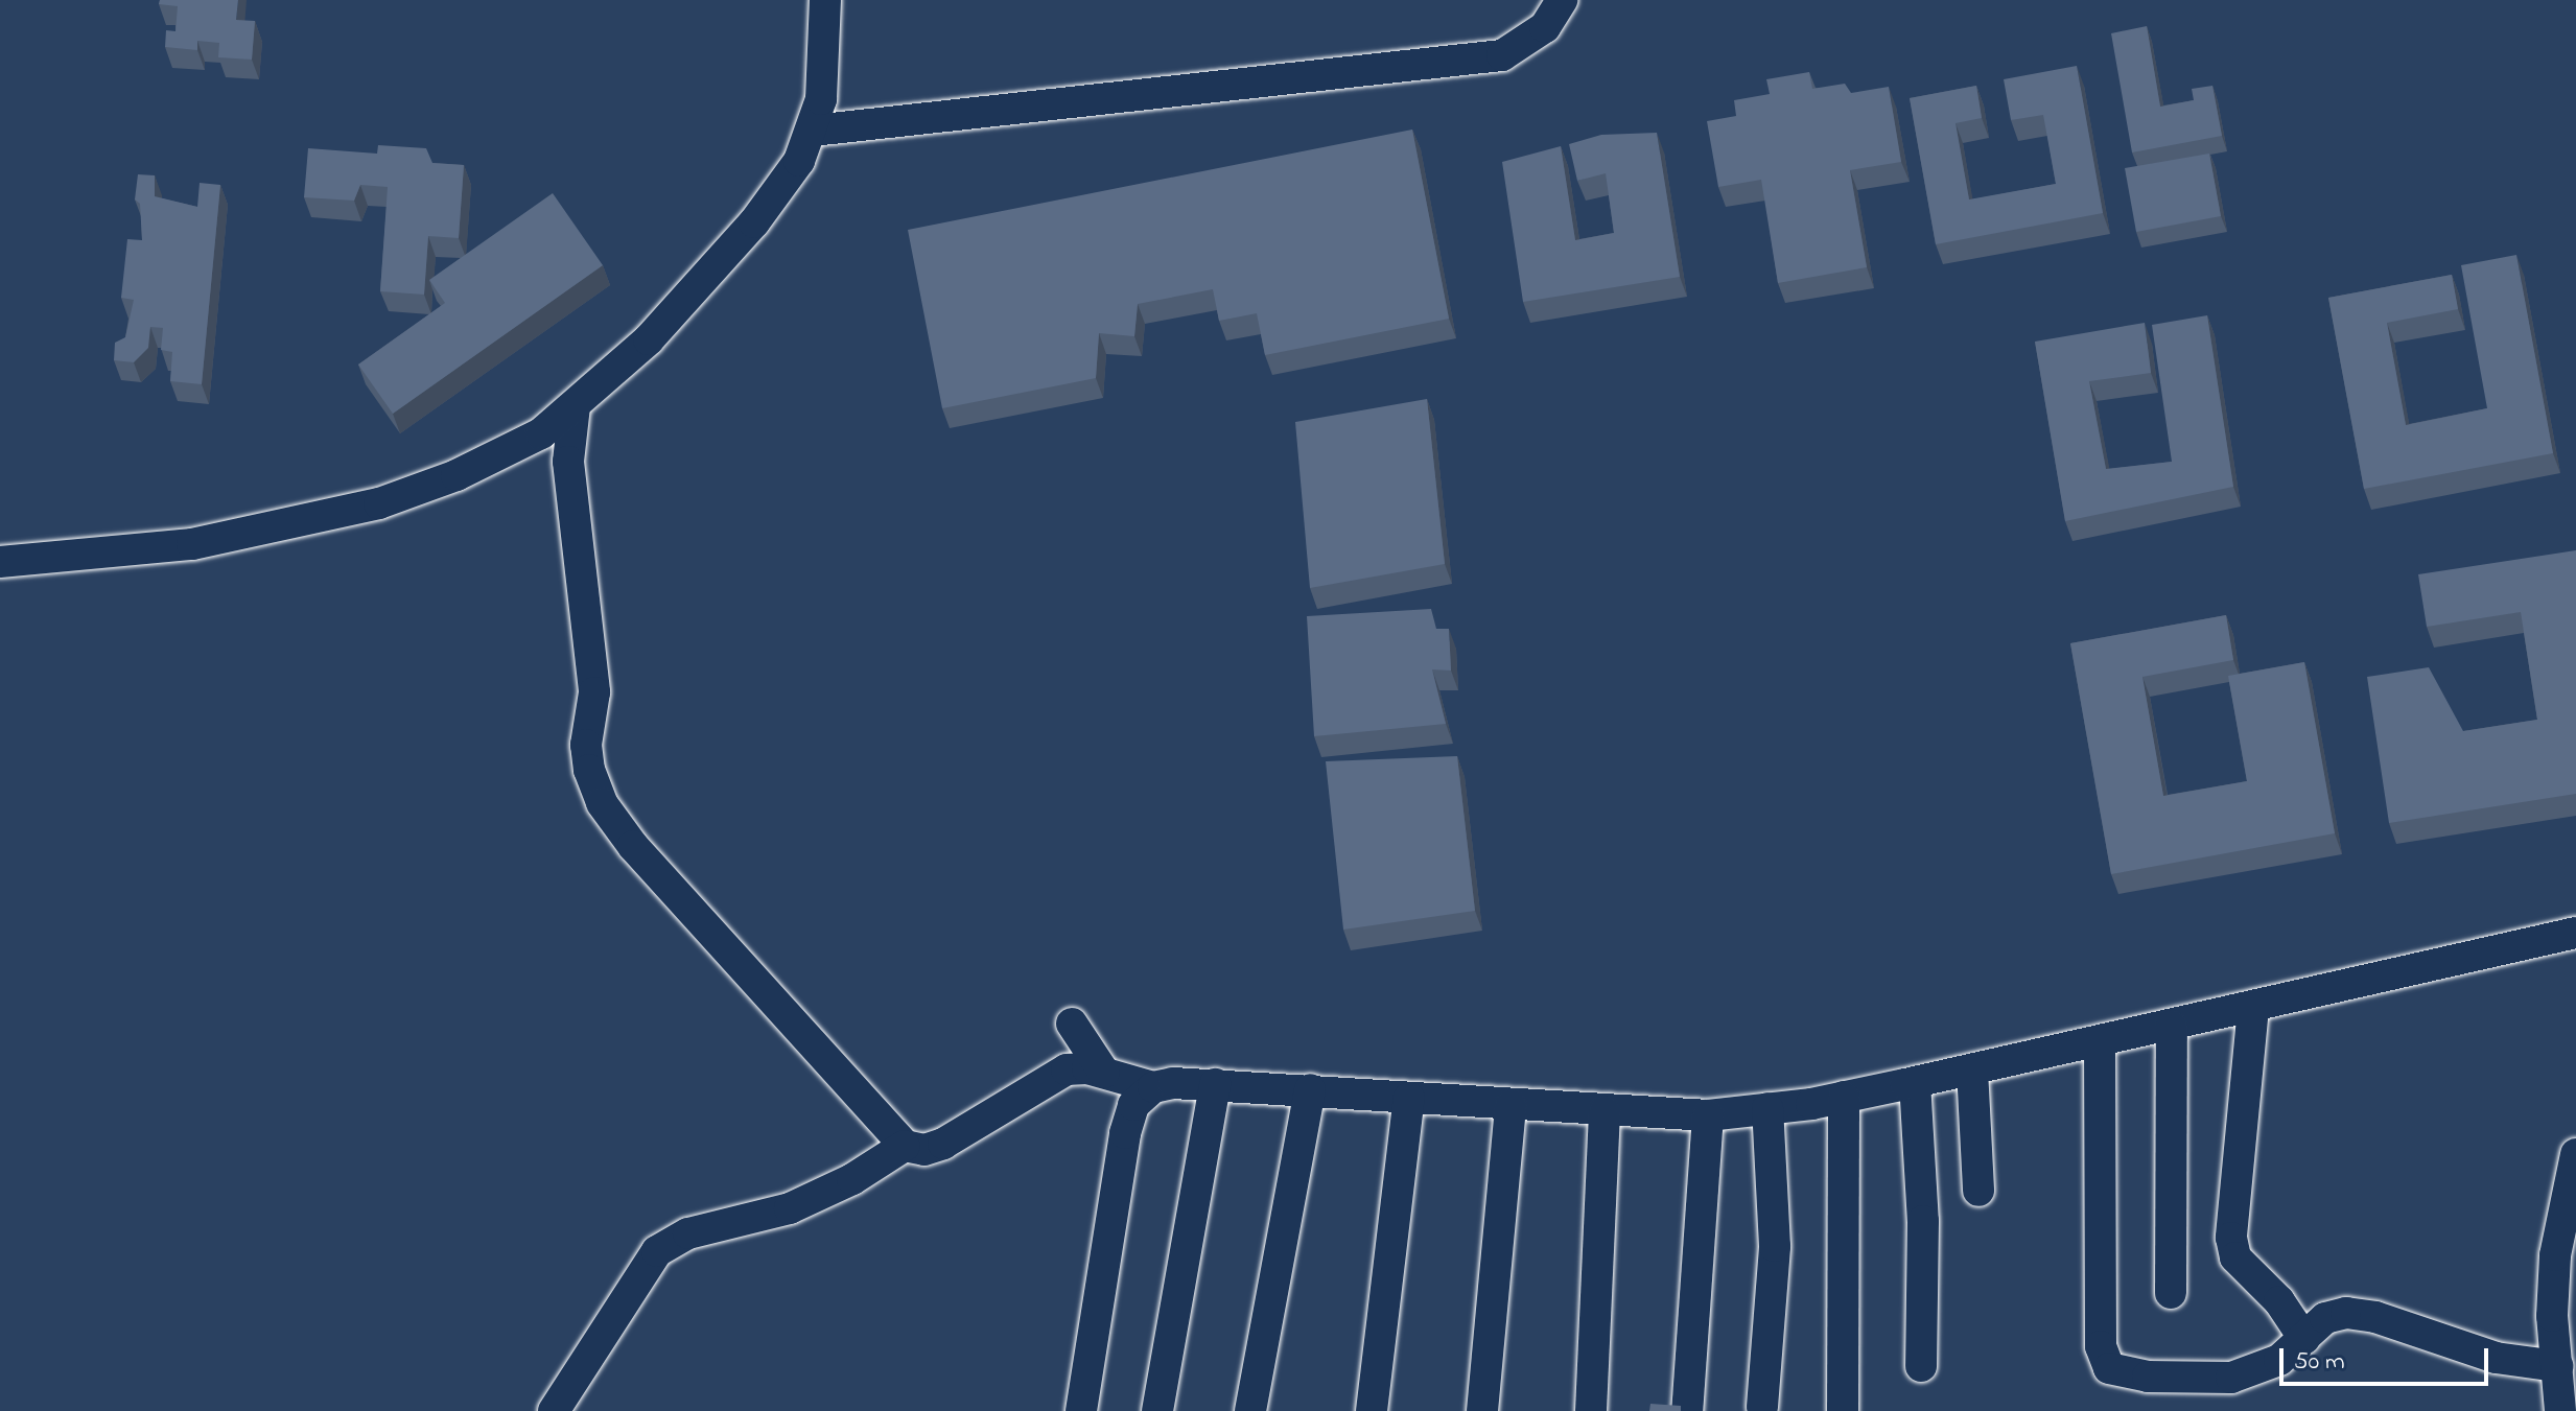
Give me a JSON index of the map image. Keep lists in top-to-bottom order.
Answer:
{
  "scale_bar": "50 m"
}
